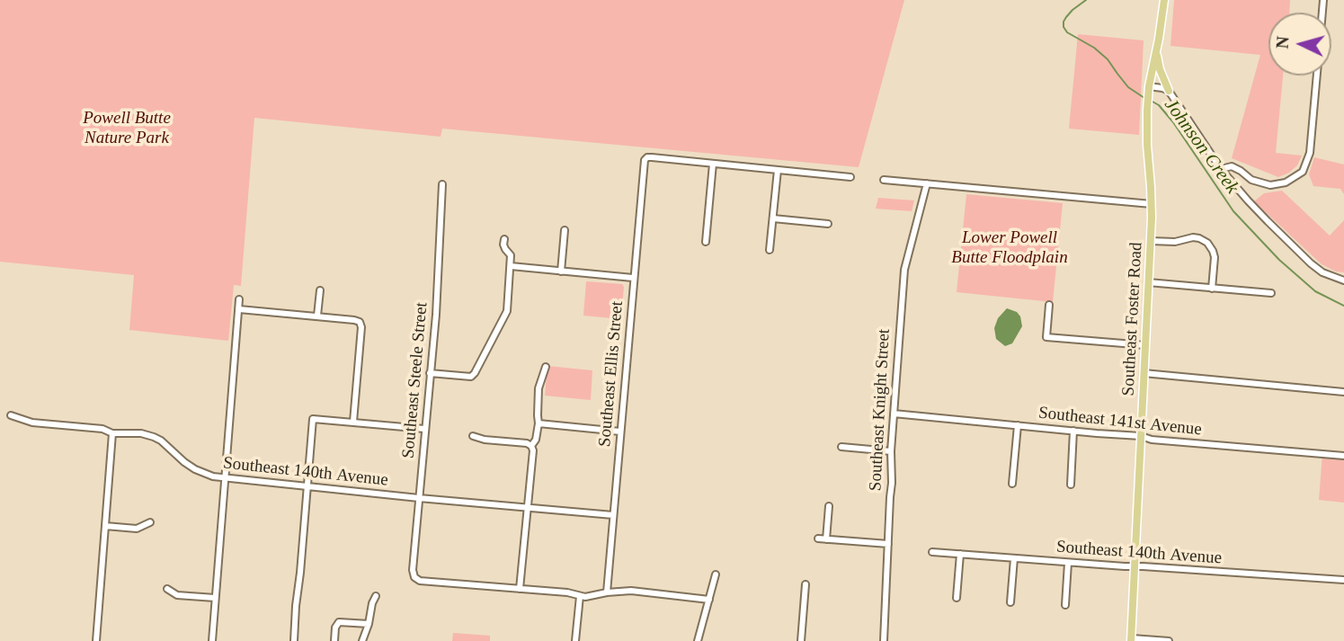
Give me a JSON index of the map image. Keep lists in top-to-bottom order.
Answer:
{
  "streets": {
    "main road": ["Southeast Foster Road"],
    "street": [
      "Southeast Ellis Street",
      "Southeast Steele Street",
      "Southeast Knight Street",
      "Southeast 141st Avenue",
      "Southeast 140th Avenue"
    ]
  },
  "crossings": [
    ["Southeast Foster Road", "Southeast 141st Avenue"],
    ["Southeast Foster Road", "Southeast 140th Avenue"],
    ["Southeast Ellis Street", "Southeast 140th Avenue"],
    ["Southeast Steele Street", "Southeast 140th Avenue"],
    ["Southeast Knight Street", "Southeast 141st Avenue"]
  ],
  "water": ["Johnson Creek"],
  "parks": ["Powell Butte Nature Park", "Lower Powell Butte Floodplain"],
  "north": "left"
}
